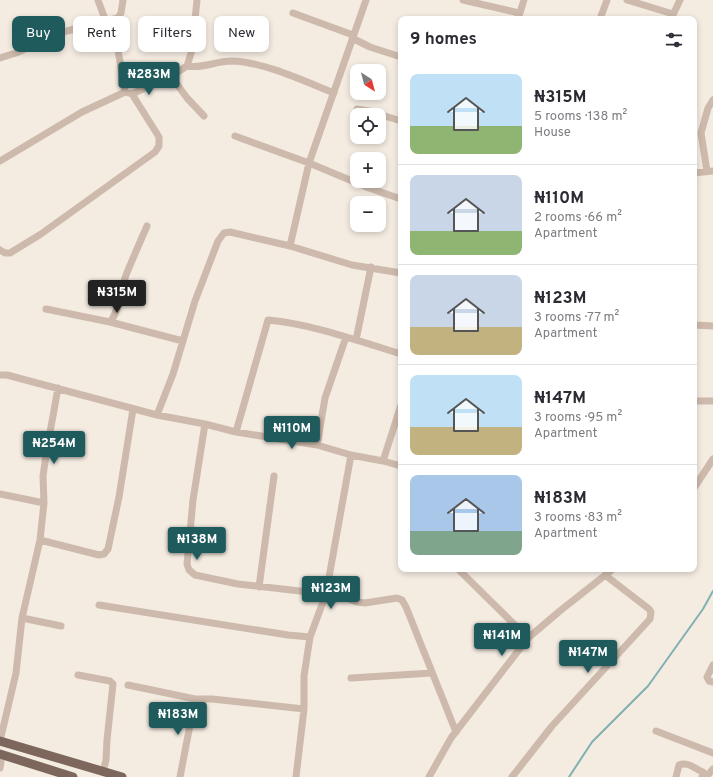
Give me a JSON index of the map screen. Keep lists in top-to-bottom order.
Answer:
{
  "north": "bottom right",
  "page": {
    "chip": [
      "Buy",
      "Rent",
      "Filters",
      "New"
    ],
    "heading": "9 homes",
    "price": [
      "₦283M",
      "₦315M",
      "₦110M",
      "₦254M",
      "₦138M",
      "₦123M",
      "₦141M",
      "₦147M",
      "₦183M"
    ],
    "map_buttons": ["+", "−"],
    "list": [
      {
        "name": "₦315M",
        "note": "5 rooms · 138 m² · House"
      },
      {
        "name": "₦110M",
        "note": "2 rooms · 66 m² · Apartment"
      },
      {
        "name": "₦123M",
        "note": "3 rooms · 77 m² · Apartment"
      },
      {
        "name": "₦147M",
        "note": "3 rooms · 95 m² · Apartment"
      },
      {
        "name": "₦183M",
        "note": "3 rooms · 83 m² · Apartment"
      }
    ]
  }
}
